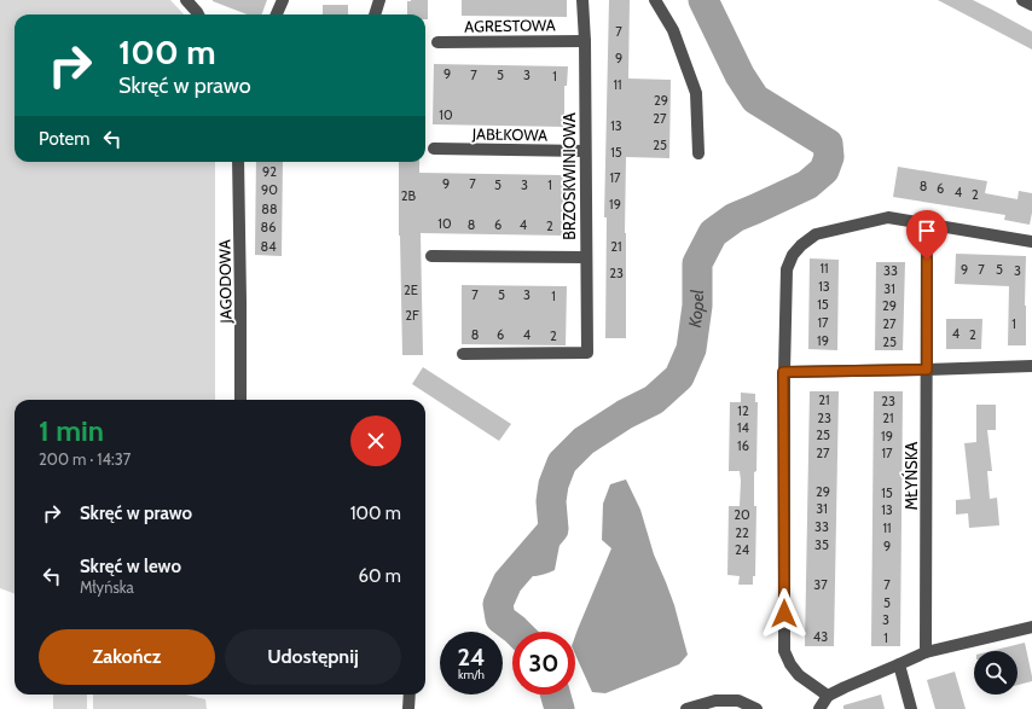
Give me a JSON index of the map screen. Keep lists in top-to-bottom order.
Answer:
{
  "streets": {
    "street": [
      "AGRESTOWA",
      "JABŁKOWA",
      "BRZOSKWINIOWA",
      "JAGODOWA",
      "MŁYŃSKA"
    ]
  },
  "crossings": [
    ["AGRESTOWA", "BRZOSKWINIOWA"],
    ["JABŁKOWA", "BRZOSKWINIOWA"]
  ],
  "water": ["Kopel"],
  "house_numbers": [
    "7",
    "9",
    "9",
    "7",
    "5",
    "3",
    "1",
    "11",
    "29",
    "10",
    "27",
    "13",
    "25",
    "15",
    "92",
    "17",
    "9",
    "7",
    "5",
    "3",
    "1",
    "8",
    "6",
    "90",
    "4",
    "2",
    "2B",
    "19",
    "88",
    "10",
    "8",
    "6",
    "4",
    "2",
    "86",
    "84",
    "21",
    "11",
    "9",
    "7",
    "5",
    "33",
    "3",
    "23",
    "13",
    "31",
    "2E",
    "7",
    "5",
    "3",
    "1",
    "15",
    "29",
    "2F",
    "17",
    "27",
    "1",
    "4",
    "8",
    "6",
    "4",
    "2",
    "2",
    "19",
    "25",
    "21",
    "23",
    "12",
    "23",
    "21",
    "14",
    "25",
    "19",
    "16",
    "27",
    "17",
    "29",
    "15",
    "31",
    "13",
    "20",
    "33",
    "11",
    "22",
    "35",
    "9",
    "24",
    "37",
    "7",
    "5",
    "3",
    "43",
    "1"
  ],
  "page": {
    "turn": ["100 m", "Skręć w prawo"],
    "then": "Potem",
    "heading": ["1 min", "200 m · 14:37"],
    "list": [
      {
        "name": "Skręć w prawo",
        "value": "100 m"
      },
      {
        "name": "Skręć w lewo",
        "note": "Młyńska",
        "value": "60 m"
      }
    ],
    "buttons": ["Zakończ", "Udostępnij"],
    "speed": "24 km/h",
    "limit": "30"
  }
}
